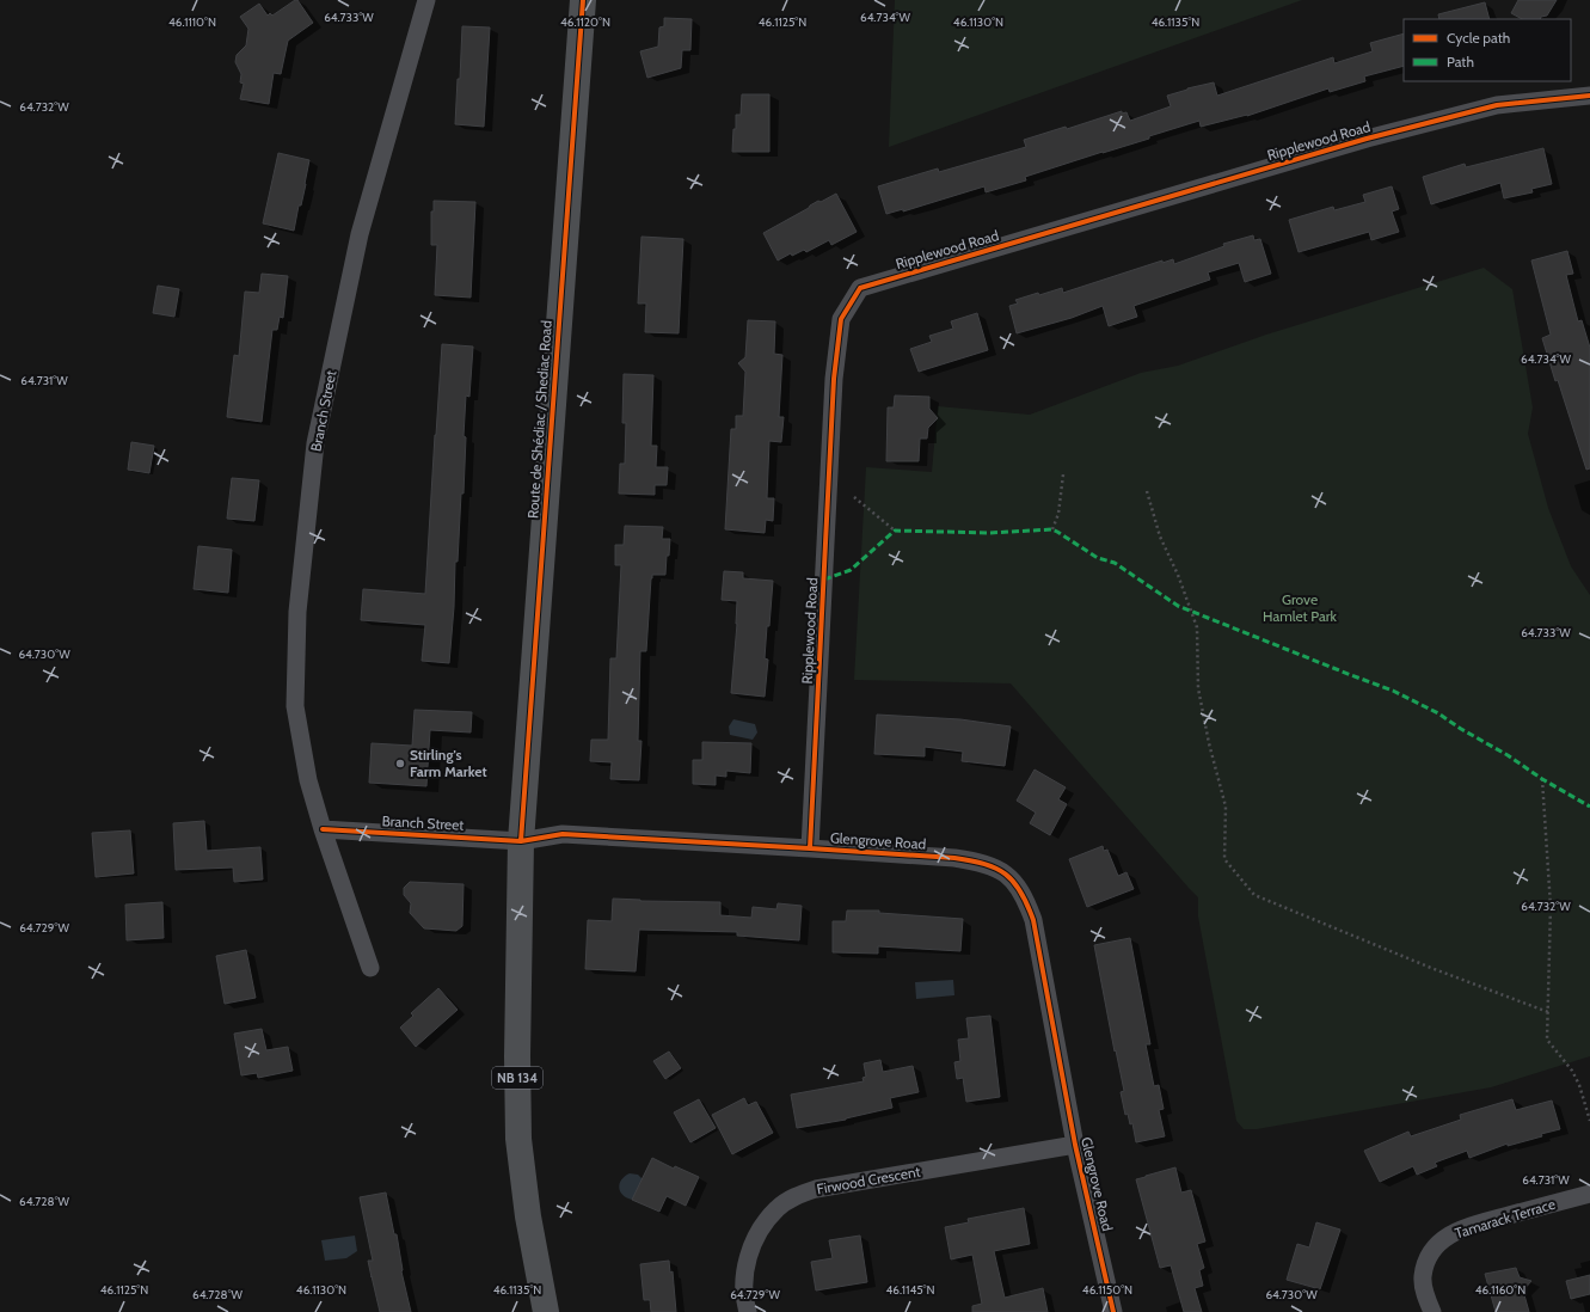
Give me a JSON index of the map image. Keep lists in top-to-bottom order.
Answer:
{
  "streets": {
    "main road": ["Route de Shédiac / Shediac Road", "NB 134"],
    "street": [
      "Ripplewood Road",
      "Branch Street",
      "Glengrove Road",
      "Firwood Crescent",
      "Tamarack Terrace"
    ]
  },
  "crossings": [
    ["Ripplewood Road", "Glengrove Road"],
    ["Branch Street", "Route de Shédiac / Shediac Road"],
    ["Branch Street", "Glengrove Road"],
    ["Route de Shédiac / Shediac Road", "Glengrove Road"],
    ["Glengrove Road", "Firwood Crescent"]
  ],
  "parks": ["Grove Hamlet Park"],
  "places": ["Stirling's Farm Market"],
  "legend": ["Cycle path", "Path"],
  "coordinates": [
    "64.733°W",
    "64.734°W",
    "46.1110°N",
    "46.1120°N",
    "46.1125°N",
    "46.1130°N",
    "46.1135°N",
    "64.732°W",
    "64.731°W",
    "64.730°W",
    "64.729°W",
    "64.728°W",
    "46.1145°N",
    "46.1150°N",
    "46.1160°N"
  ]
}
